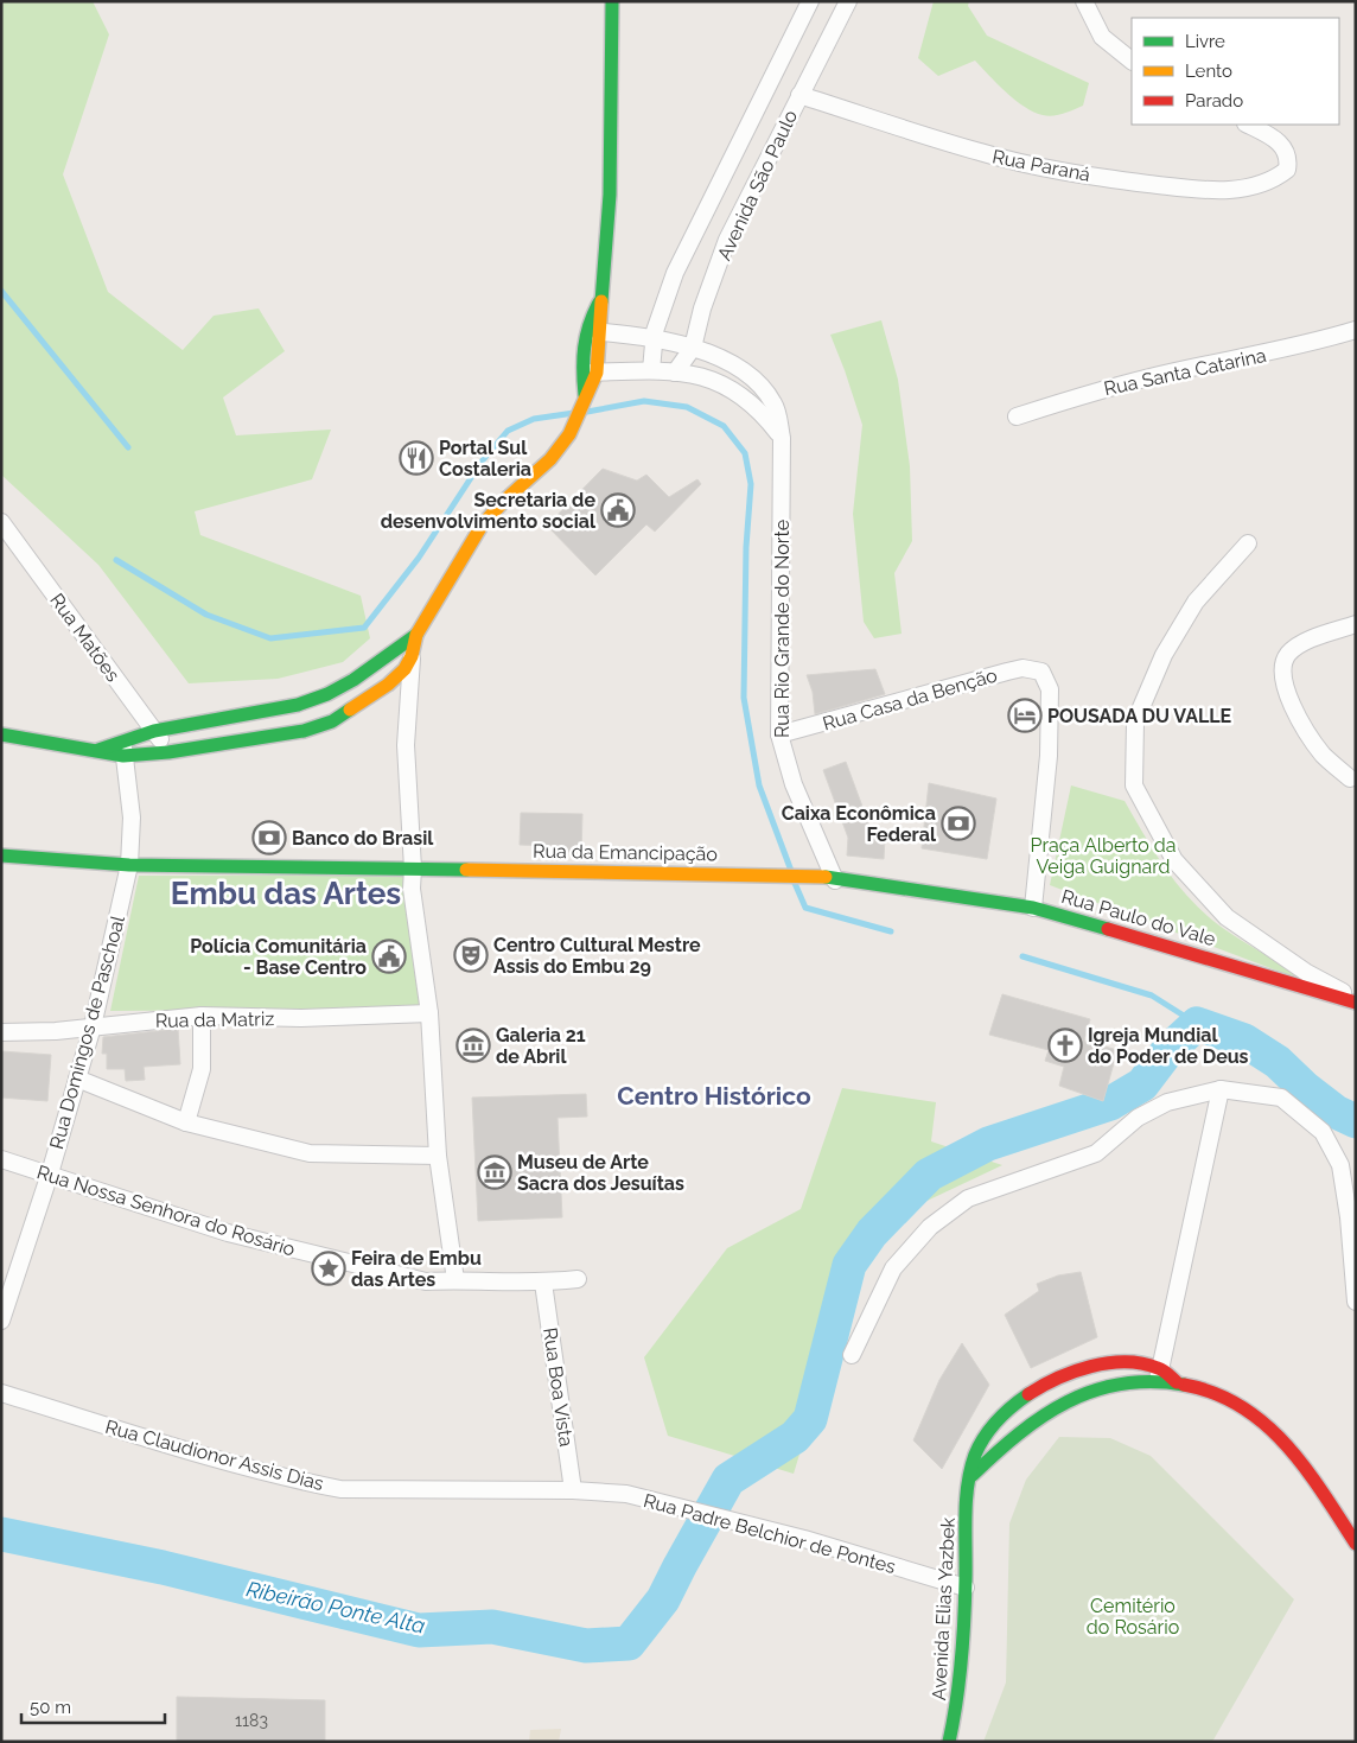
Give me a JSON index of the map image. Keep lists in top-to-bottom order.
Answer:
{
  "streets": {
    "main road": ["Rua da Emancipação", "Rua Paulo do Vale", "Avenida Elias Yazbek"],
    "street": [
      "Rua Paraná",
      "Avenida São Paulo",
      "Rua Santa Catarina",
      "Rua Rio Grande do Norte",
      "Rua Matões",
      "Rua Casa da Benção",
      "Rua da Matriz",
      "Rua Domingos de Paschoal",
      "Rua Nossa Senhora do Rosário",
      "Rua Boa Vista",
      "Rua Claudionor Assis Dias",
      "Rua Padre Belchior de Pontes"
    ]
  },
  "crossings": [
    ["Rua Paraná", "Avenida São Paulo"],
    ["Avenida São Paulo", "Rua Rio Grande do Norte"],
    ["Rua Rio Grande do Norte", "Rua Casa da Benção"],
    ["Rua Rio Grande do Norte", "Rua da Emancipação"],
    ["Rua Rio Grande do Norte", "Rua Paulo do Vale"],
    ["Rua Casa da Benção", "Rua Paulo do Vale"],
    ["Rua da Emancipação", "Rua Paulo do Vale"],
    ["Rua da Emancipação", "Rua Domingos de Paschoal"],
    ["Rua da Matriz", "Rua Domingos de Paschoal"],
    ["Rua Domingos de Paschoal", "Rua Nossa Senhora do Rosário"],
    ["Rua Nossa Senhora do Rosário", "Rua Boa Vista"],
    ["Rua Boa Vista", "Rua Claudionor Assis Dias"],
    ["Rua Boa Vista", "Rua Padre Belchior de Pontes"],
    ["Rua Claudionor Assis Dias", "Rua Padre Belchior de Pontes"],
    ["Rua Padre Belchior de Pontes", "Avenida Elias Yazbek"]
  ],
  "districts": ["Embu das Artes", "Centro Histórico"],
  "water": ["Ribeirão Ponte Alta"],
  "parks": ["Praça Alberto da Veiga Guignard", "Cemitério do Rosário"],
  "places": {
    "restaurant": ["Portal Sul Costaleria"],
    "public building": ["Secretaria de desenvolvimento social", "Polícia Comunitária - Base Centro"],
    "hotel": ["POUSADA DU VALLE"],
    "bank": ["Caixa Econômica Federal", "Banco do Brasil"],
    "theatre": ["Centro Cultural Mestre Assis do Embu 29"],
    "museum": ["Galeria 21 de Abril", "Museu de Arte Sacra dos Jesuítas"],
    "church": ["Igreja Mundial do Poder de Deus"],
    "place": ["Feira de Embu das Artes"]
  },
  "house_numbers": ["1183"],
  "legend": ["Livre", "Lento", "Parado"],
  "scale_bar": "50 m"
}
